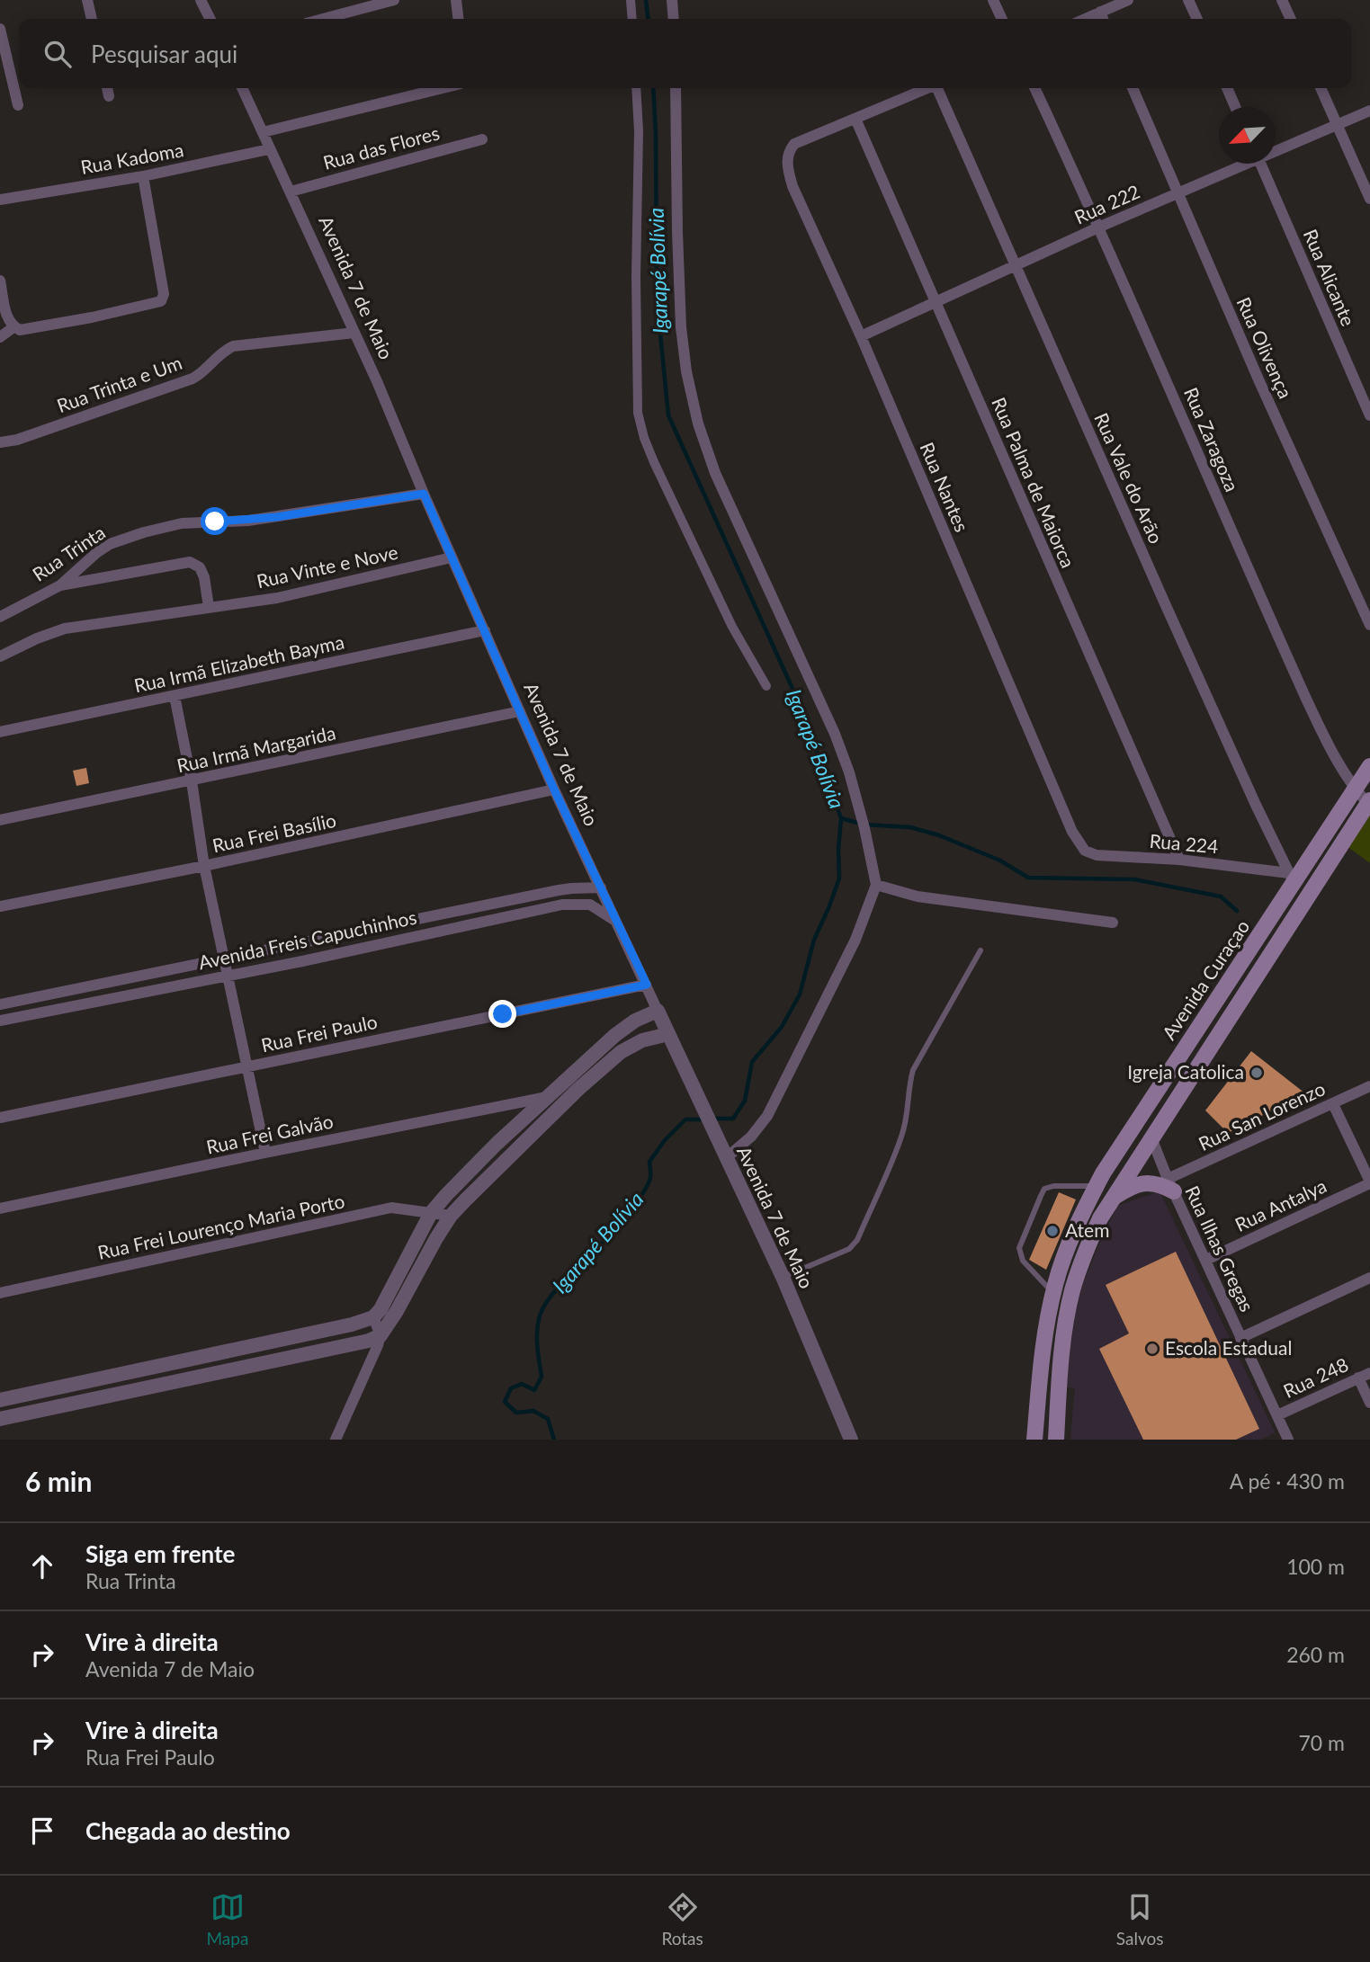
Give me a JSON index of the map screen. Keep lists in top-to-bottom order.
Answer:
{
  "streets": {
    "main road": ["Avenida Curaçao"],
    "street": [
      "Rua das Flores",
      "Rua Kadoma",
      "Rua 222",
      "Rua Alicante",
      "Avenida 7 de Maio",
      "Rua Olivença",
      "Rua Trinta e Um",
      "Rua Zaragoza",
      "Rua Vale do Arão",
      "Rua Palma de Maiorca",
      "Rua Nantes",
      "Rua Trinta",
      "Rua Vinte e Nove",
      "Rua Irmã Elizabeth Bayma",
      "Rua Irmã Margarida",
      "Rua Frei Basílio",
      "Rua 224",
      "Avenida Freis Capuchinhos",
      "Rua Frei Paulo",
      "Rua San Lorenzo",
      "Rua Frei Galvão",
      "Rua Antalya",
      "Rua Frei Lourenço Maria Porto",
      "Rua Ilhas Gregas",
      "Rua 248"
    ]
  },
  "crossings": [
    ["Rua das Flores", "Avenida 7 de Maio"],
    ["Rua Kadoma", "Avenida 7 de Maio"],
    ["Rua 222", "Rua Olivença"],
    ["Rua 222", "Rua Zaragoza"],
    ["Rua 222", "Rua Vale do Arão"],
    ["Rua 222", "Rua Palma de Maiorca"],
    ["Rua 222", "Rua Nantes"],
    ["Avenida 7 de Maio", "Rua Trinta e Um"],
    ["Avenida 7 de Maio", "Rua Trinta"],
    ["Avenida 7 de Maio", "Rua Vinte e Nove"],
    ["Avenida 7 de Maio", "Rua Irmã Elizabeth Bayma"],
    ["Avenida 7 de Maio", "Rua Irmã Margarida"],
    ["Avenida 7 de Maio", "Rua Frei Basílio"],
    ["Avenida 7 de Maio", "Avenida Freis Capuchinhos"],
    ["Avenida 7 de Maio", "Rua Frei Paulo"],
    ["Rua Zaragoza", "Avenida Curaçao"],
    ["Rua Vale do Arão", "Rua 224"],
    ["Rua Vale do Arão", "Avenida Curaçao"],
    ["Rua Palma de Maiorca", "Rua Nantes"],
    ["Rua Palma de Maiorca", "Rua 224"],
    ["Rua Nantes", "Rua 224"],
    ["Rua 224", "Avenida Curaçao"],
    ["Rua San Lorenzo", "Rua Ilhas Gregas"],
    ["Rua Antalya", "Rua Ilhas Gregas"],
    ["Rua Ilhas Gregas", "Rua 248"]
  ],
  "water": ["Igarapé Bolívia"],
  "places": ["Igreja Catolica", "Atem", "Escola Estadual"],
  "north": "bottom left",
  "page": {
    "search": "Pesquisar aqui",
    "heading": ["6 min", "A pé · 430 m"],
    "list": [
      ["Siga em frente", "Rua Trinta", "100 m"],
      ["Vire à direita", "Avenida 7 de Maio", "260 m"],
      ["Vire à direita", "Rua Frei Paulo", "70 m"],
      "Chegada ao destino"
    ],
    "nav": ["Mapa", "Rotas", "Salvos"]
  }
}
